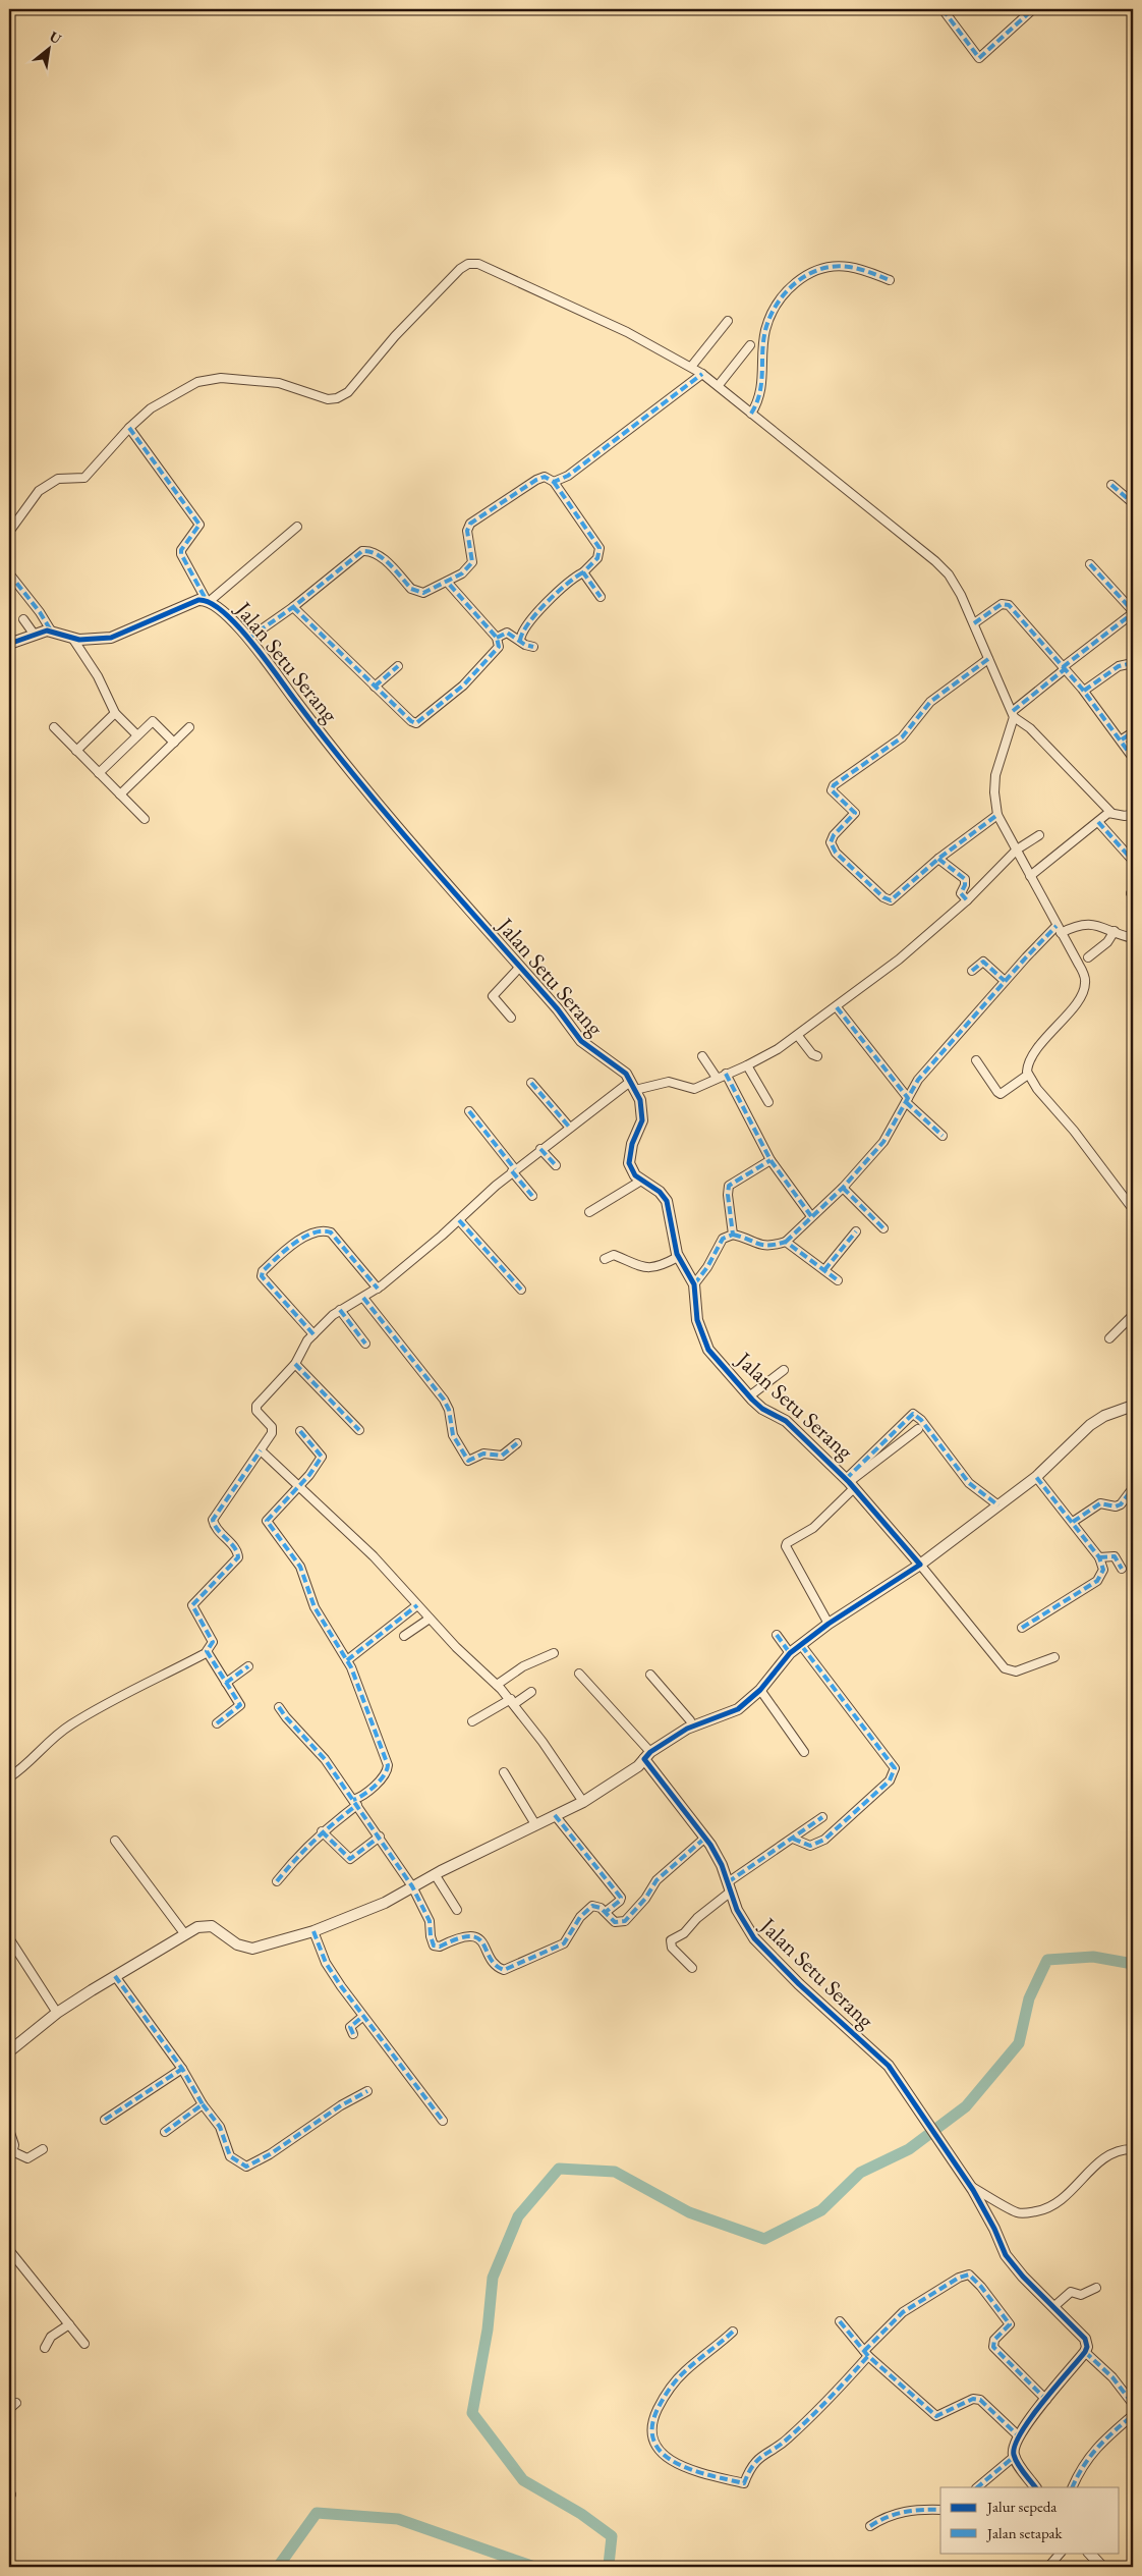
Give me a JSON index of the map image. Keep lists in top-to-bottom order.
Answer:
{
  "streets": {
    "street": ["Jalan Setu Serang"]
  },
  "legend": ["Jalur sepeda", "Jalan setapak"],
  "north": "top right"
}
